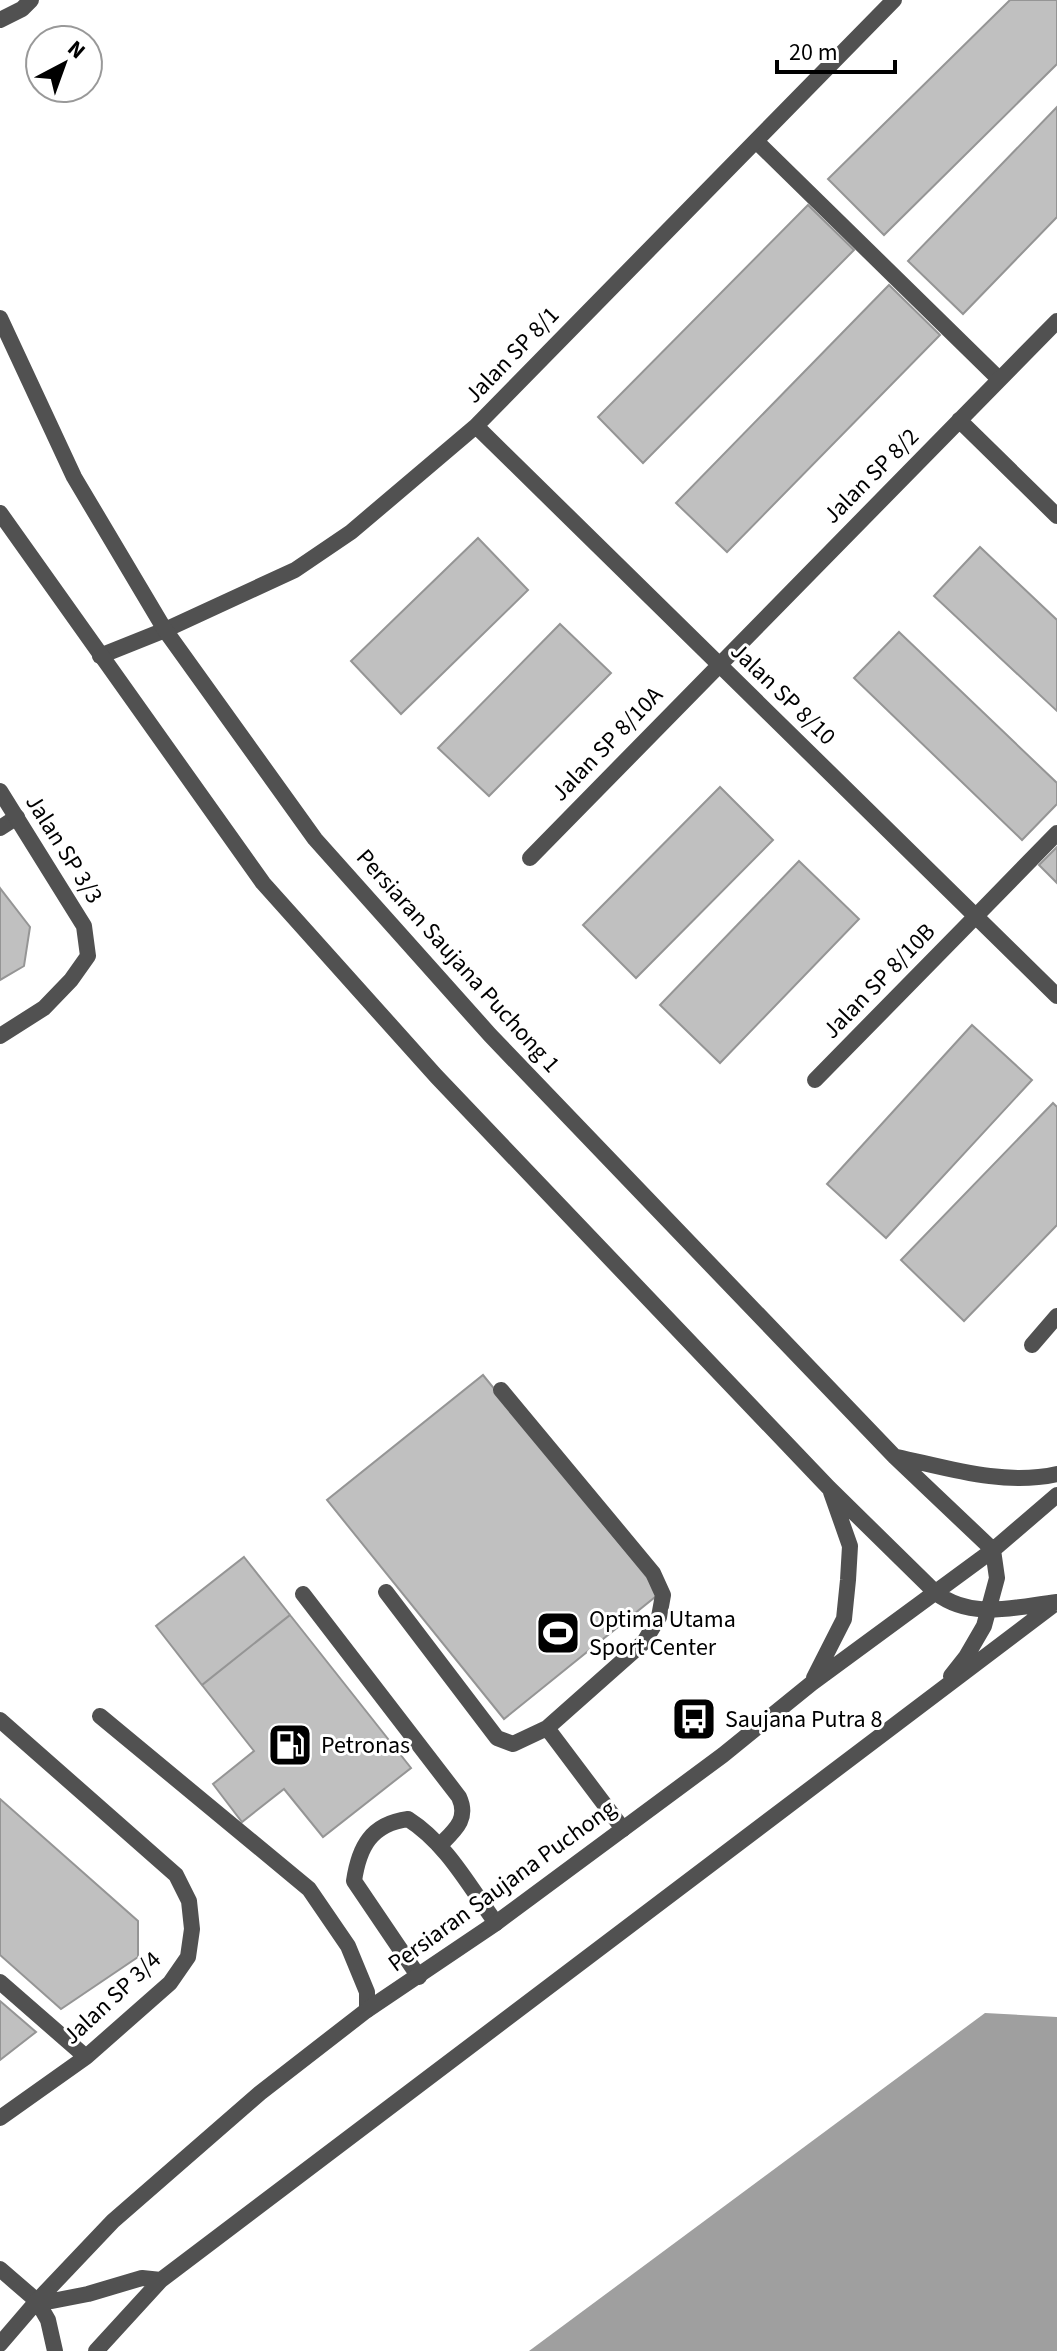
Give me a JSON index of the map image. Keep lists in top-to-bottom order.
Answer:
{
  "streets": {
    "street": [
      "Jalan SP 8/1",
      "Jalan SP 8/2",
      "Jalan SP 8/10",
      "Jalan SP 8/10A",
      "Jalan SP 3/3",
      "Persiaran Saujana Puchong 1",
      "Jalan SP 8/10B",
      "Persiaran Saujana Puchong",
      "Jalan SP 3/4"
    ]
  },
  "crossings": [
    ["Jalan SP 8/1", "Jalan SP 8/10"],
    ["Jalan SP 8/1", "Persiaran Saujana Puchong 1"],
    ["Jalan SP 8/2", "Jalan SP 8/10"],
    ["Jalan SP 8/2", "Jalan SP 8/10A"],
    ["Jalan SP 8/10", "Jalan SP 8/10A"],
    ["Jalan SP 8/10", "Jalan SP 8/10B"],
    ["Persiaran Saujana Puchong 1", "Persiaran Saujana Puchong"]
  ],
  "places": {
    "sports": ["Optima Utama Sport Center"],
    "bus stop": ["Saujana Putra 8"],
    "fuel station": ["Petronas"]
  },
  "scale_bar": "20 m",
  "north": "top right"
}
